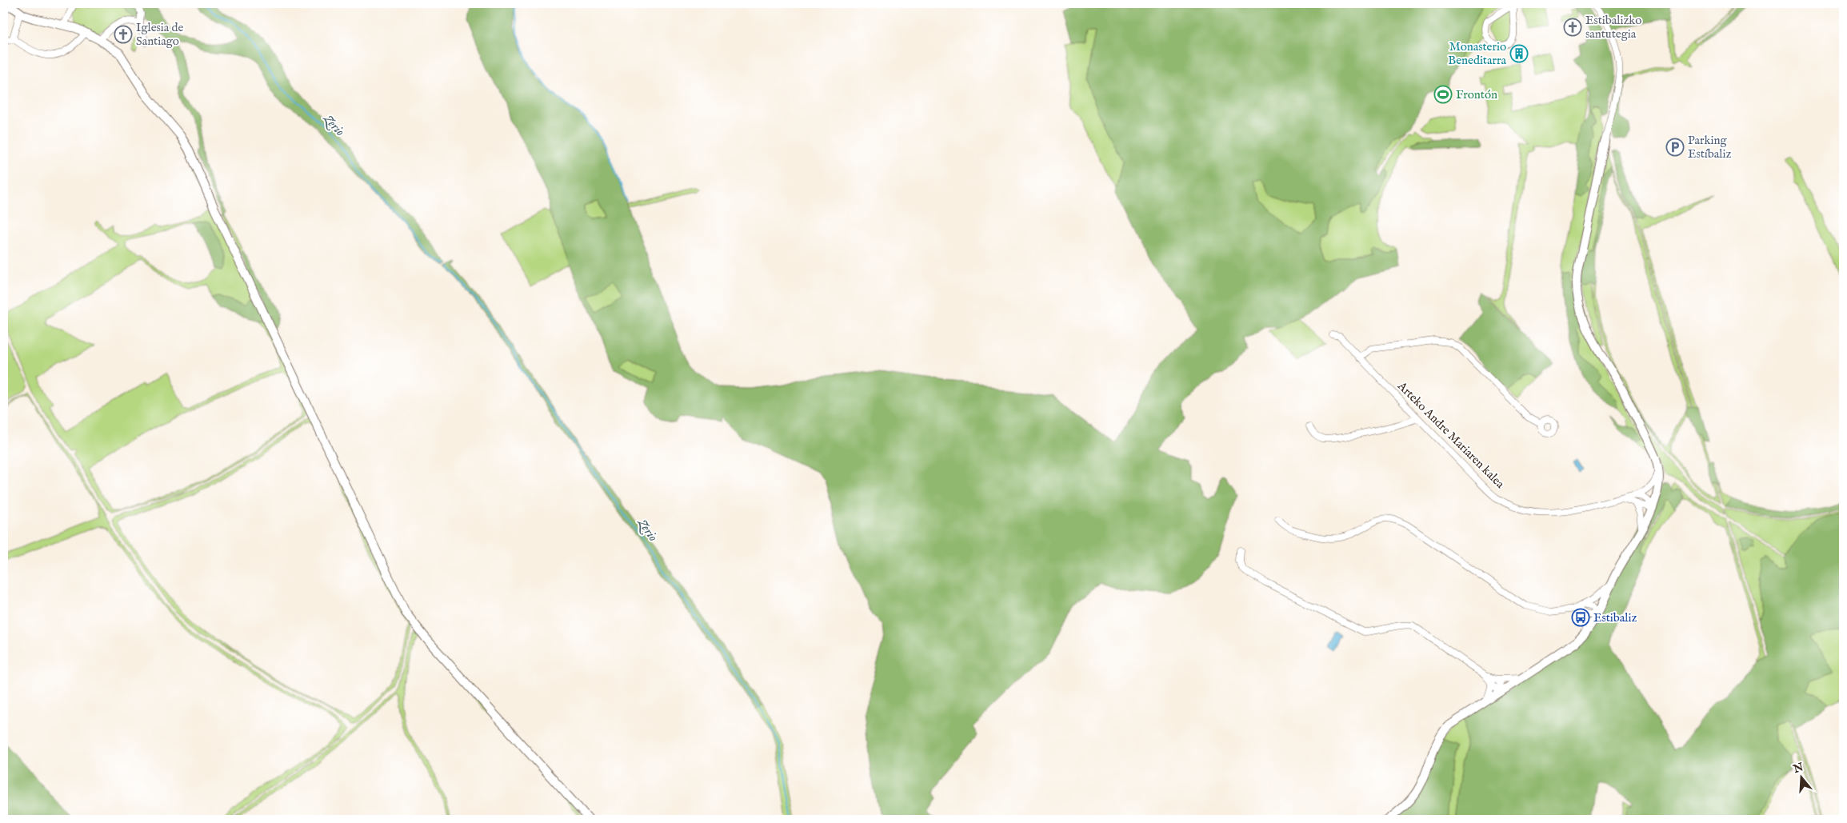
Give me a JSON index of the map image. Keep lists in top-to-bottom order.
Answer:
{
  "streets": {
    "street": ["Arteko Andre Mariaren kalea"]
  },
  "water": ["Zerio"],
  "places": {
    "church": ["Estibalizko santutegia", "Iglesia de Santiago"],
    "building": ["Monasterio Beneditarra"],
    "sports": ["Frontón"],
    "parking": ["Parking Estíbaliz"],
    "bus stop": ["Estibaliz"]
  },
  "north": "top"
}
